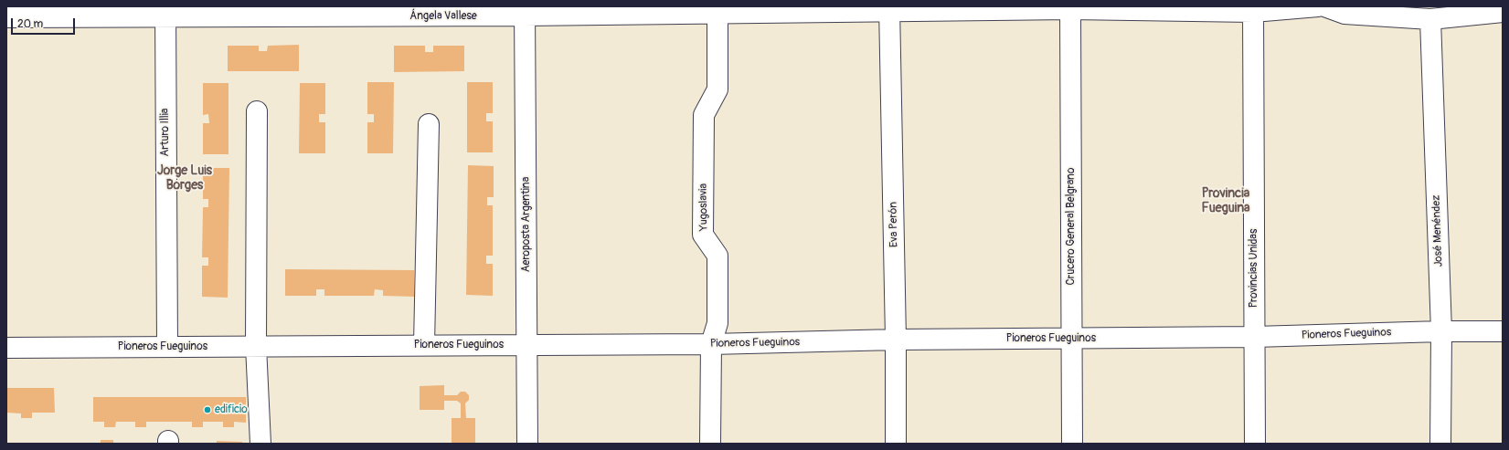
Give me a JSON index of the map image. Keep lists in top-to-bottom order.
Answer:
{
  "streets": {
    "street": [
      "Ángela Vallese",
      "Arturo Illia",
      "Yugoslavia",
      "Aeroposta Argentina",
      "Eva Perón",
      "Crucero General Belgrano",
      "José Menéndez",
      "Provincias Unidas",
      "Pioneros Fueguinos"
    ]
  },
  "crossings": [
    ["Ángela Vallese", "Arturo Illia"],
    ["Ángela Vallese", "Yugoslavia"],
    ["Ángela Vallese", "Aeroposta Argentina"],
    ["Ángela Vallese", "Eva Perón"],
    ["Ángela Vallese", "Crucero General Belgrano"],
    ["Ángela Vallese", "Provincias Unidas"],
    ["Arturo Illia", "Pioneros Fueguinos"],
    ["Yugoslavia", "Pioneros Fueguinos"],
    ["Aeroposta Argentina", "Pioneros Fueguinos"],
    ["Eva Perón", "Pioneros Fueguinos"],
    ["Crucero General Belgrano", "Pioneros Fueguinos"],
    ["José Menéndez", "Pioneros Fueguinos"],
    ["Provincias Unidas", "Pioneros Fueguinos"]
  ],
  "districts": ["Jorge Luis Borges", "Provincia Fueguina"],
  "places": ["edificio"],
  "scale_bar": "20 m"
}
